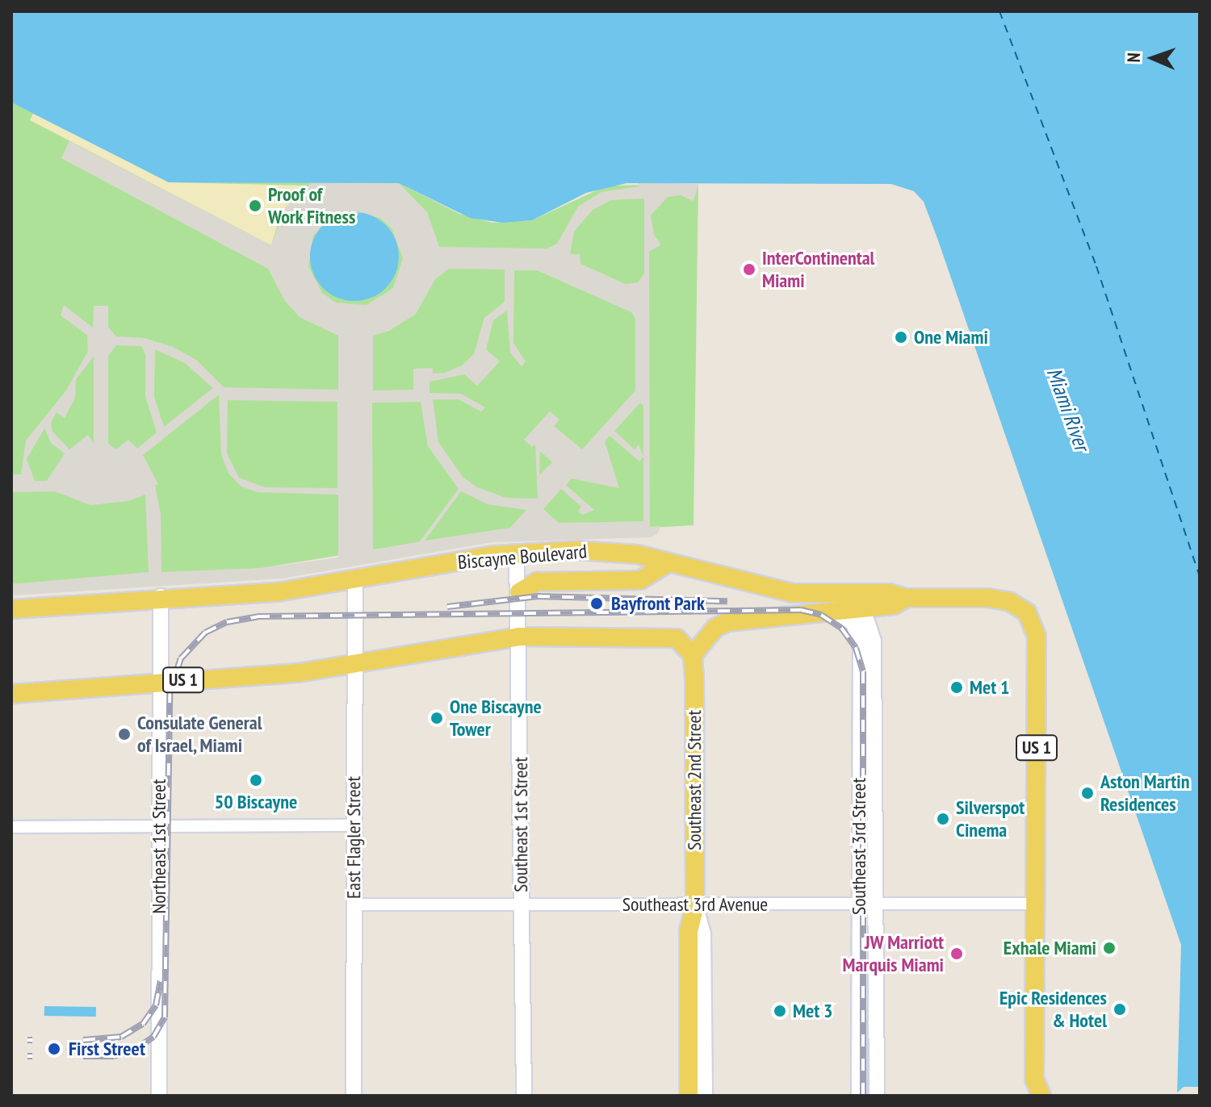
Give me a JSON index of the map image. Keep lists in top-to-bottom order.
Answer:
{
  "streets": {
    "main road": [
      "Biscayne Boulevard",
      "US 1",
      "Southeast 2nd Street",
      "Southeast 1st Street",
      "East Flagler Street",
      "Northeast 1st Street",
      "Southeast 3rd Street"
    ],
    "street": ["Southeast 3rd Avenue"]
  },
  "crossings": [
    ["Biscayne Boulevard", "US 1"],
    ["Biscayne Boulevard", "Southeast 1st Street"],
    ["Biscayne Boulevard", "East Flagler Street"],
    ["Biscayne Boulevard", "Northeast 1st Street"],
    ["Biscayne Boulevard", "Southeast 3rd Avenue"],
    ["US 1", "Southeast 2nd Street"],
    ["US 1", "Southeast 1st Street"],
    ["US 1", "East Flagler Street"],
    ["US 1", "Northeast 1st Street"],
    ["US 1", "Southeast 3rd Avenue"],
    ["Southeast 2nd Street", "Southeast 3rd Avenue"],
    ["Southeast 1st Street", "Southeast 3rd Avenue"],
    ["East Flagler Street", "Southeast 3rd Avenue"],
    ["Southeast 3rd Street", "Southeast 3rd Avenue"]
  ],
  "water": ["Miami River"],
  "places": [
    "Proof of Work Fitness",
    "InterContinental Miami",
    "One Miami",
    "Bayfront Park",
    "Met 1",
    "One Biscayne Tower",
    "Consulate General of Israel, Miami",
    "50 Biscayne",
    "Aston Martin Residences",
    "Silverspot Cinema",
    "Exhale Miami",
    "JW Marriott Marquis Miami",
    "Epic Residences & Hotel",
    "Met 3",
    "First Street"
  ],
  "north": "left"
}
